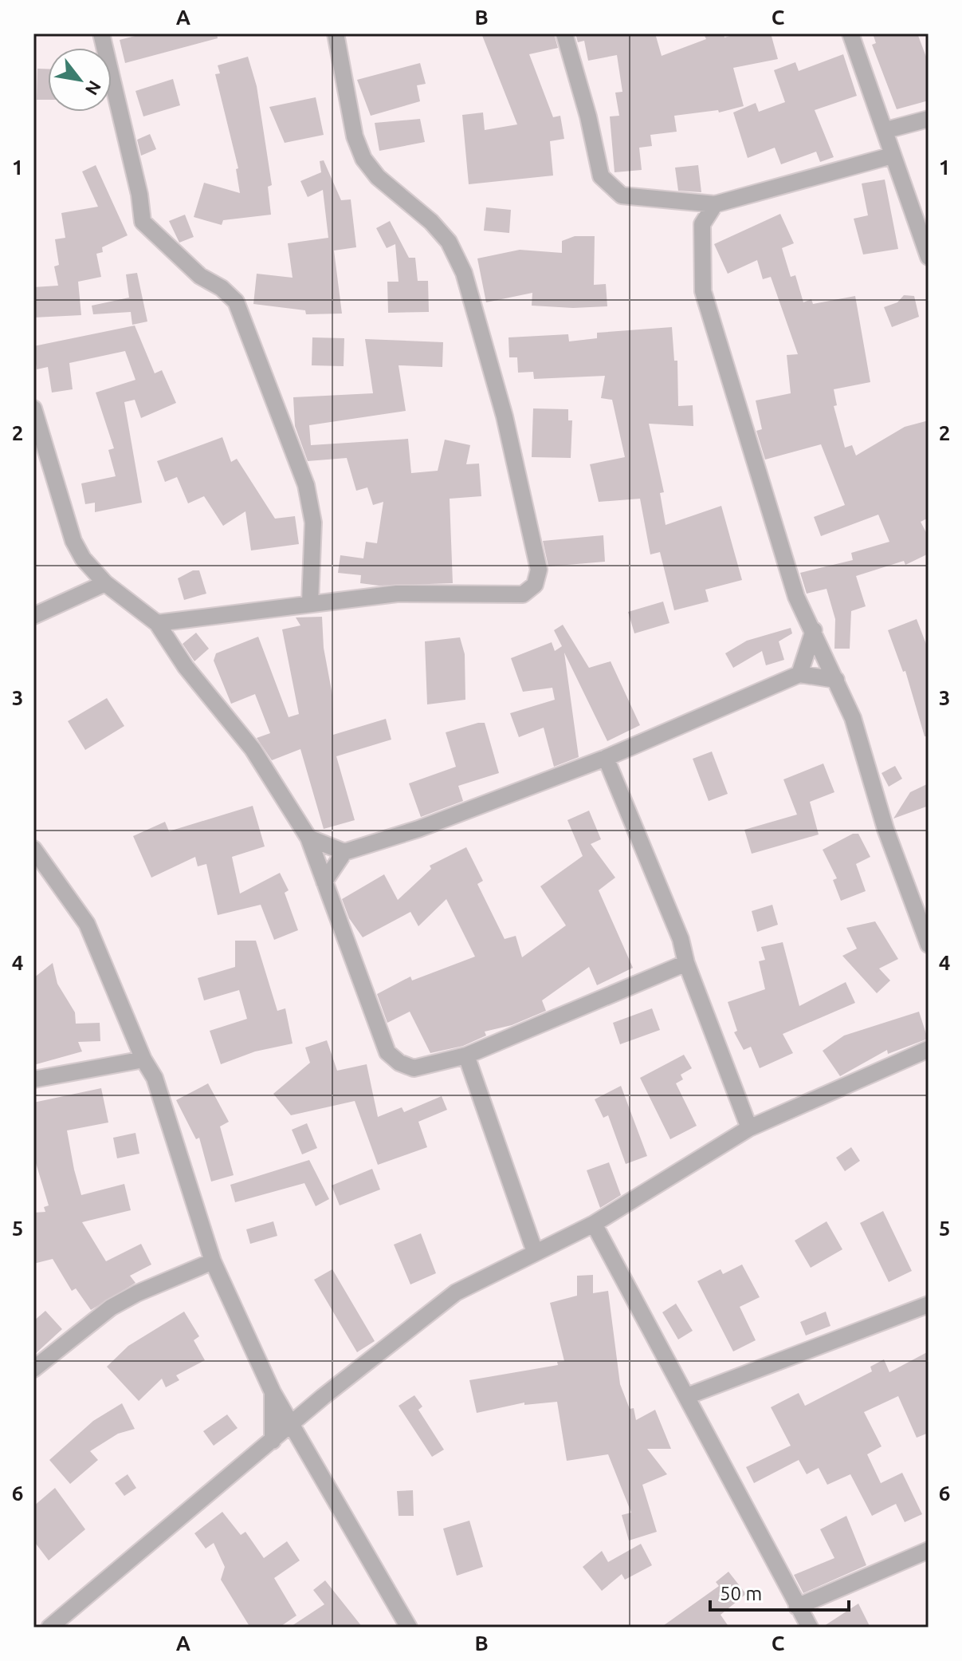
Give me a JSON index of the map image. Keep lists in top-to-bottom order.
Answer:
{
  "scale_bar": "50 m",
  "north": "bottom right",
  "grid": {
    "columns": ["A", "B", "C"],
    "rows": [
      "1",
      "2",
      "3",
      "4",
      "5",
      "6"
    ]
  }
}
